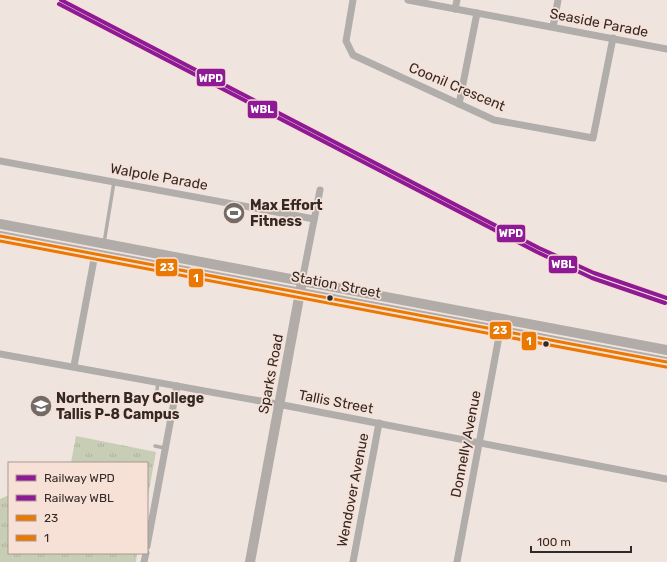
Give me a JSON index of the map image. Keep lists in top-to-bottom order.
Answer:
{
  "streets": {
    "main road": ["Station Street", "Sparks Road"],
    "street": [
      "Seaside Parade",
      "Coonil Crescent",
      "Walpole Parade",
      "Tallis Street",
      "Donnelly Avenue",
      "Wendover Avenue"
    ]
  },
  "crossings": [
    ["Seaside Parade", "Coonil Crescent"],
    ["Walpole Parade", "Sparks Road"],
    ["Station Street", "Sparks Road"],
    ["Station Street", "Donnelly Avenue"],
    ["Sparks Road", "Tallis Street"],
    ["Tallis Street", "Donnelly Avenue"],
    ["Tallis Street", "Wendover Avenue"]
  ],
  "places": {
    "sports": ["Max Effort Fitness"],
    "school or university": ["Northern Bay College Tallis P-8 Campus"]
  },
  "lines": [
    "rail line WPD",
    "rail line WBL",
    "transit line 23",
    "transit line 1"
  ],
  "legend": [
    "Railway WPD",
    "Railway WBL",
    "23",
    "1"
  ],
  "scale_bar": "100 m"
}
